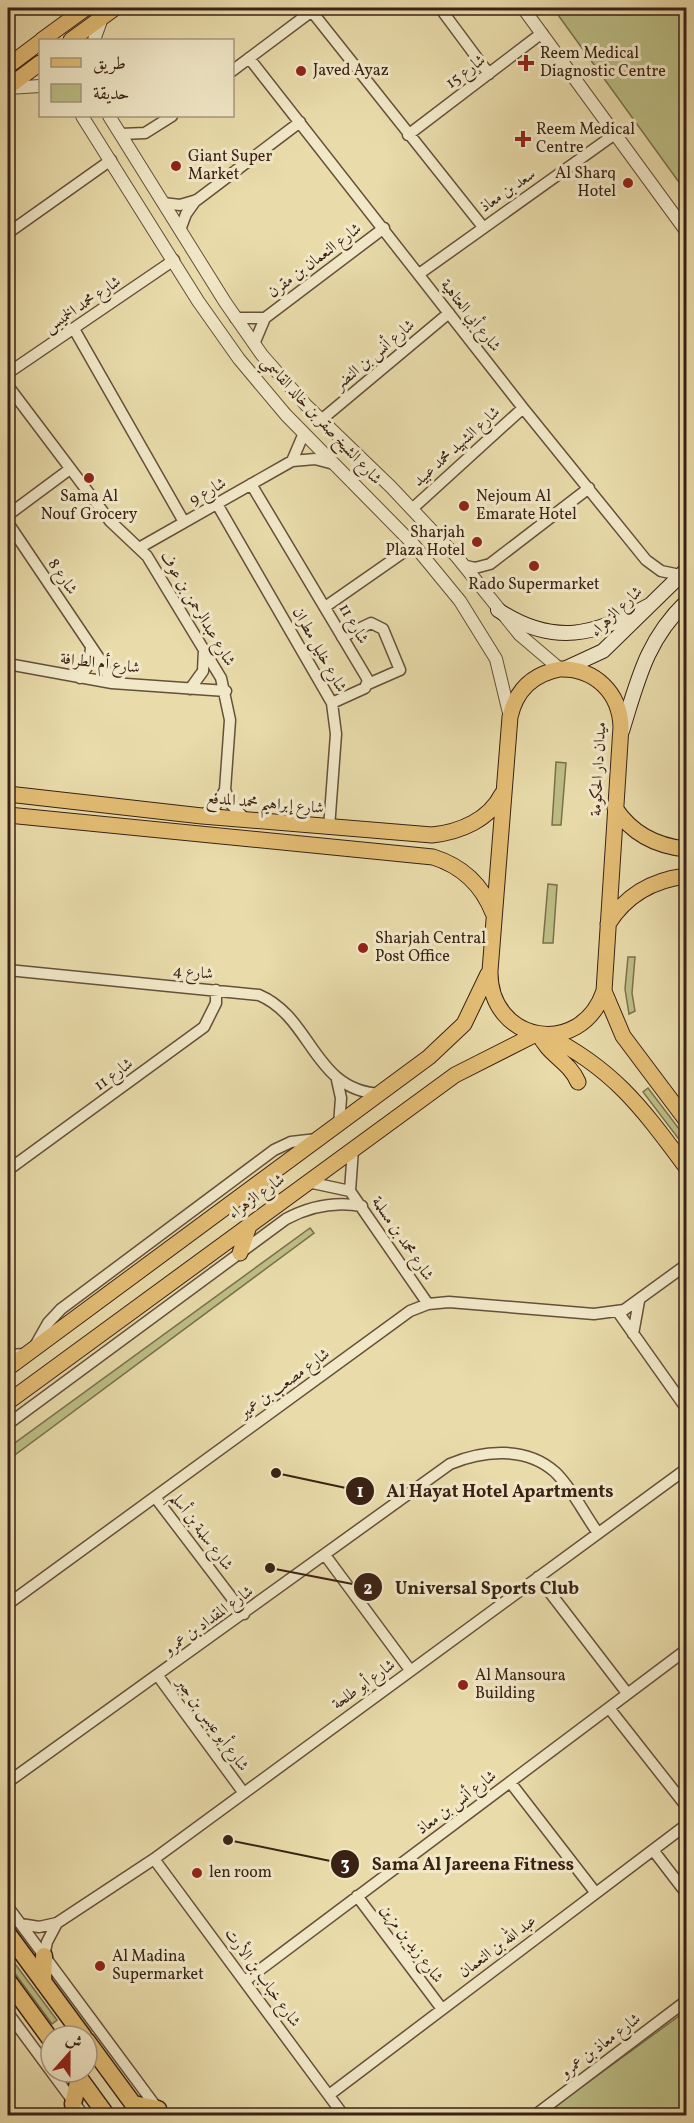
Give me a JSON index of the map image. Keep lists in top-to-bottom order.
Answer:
{
  "streets": {
    "main road": ["شارع الزهراء", "ميدان دار الحكومة", "شارع إبراهيم محمد المدفع"],
    "street": [
      "شارع 15",
      "سعد بن معاذ",
      "شارع النعمان بن مقرن",
      "شارع محمد الخميس",
      "شارع أبي العتاهية",
      "شارع أنس بن النضر",
      "شارع الشيخ صقر بن خالد القاسمي",
      "شارع الشهيد محمد عبيد",
      "شارع 9",
      "شارع 8",
      "شارع عبدالرحمن بن عوف",
      "شارع 11",
      "شارع خليل مطران",
      "شارع أم الطرافة",
      "شارع 4",
      "شارع محمد بن مسلمة",
      "شارع مصعب بن عمير",
      "شارع سلمة بن أسلم",
      "شارع المقداد بن عمرو",
      "شارع أبو طلحة",
      "شارع أبو عبس بن جبر",
      "شارع أنس بن معاذ",
      "شارع زيد بن مزين",
      "عبد الله بن النعمان",
      "شارع خباب بن الأرت",
      "شارع معاذ بن عمرو"
    ]
  },
  "crossings": [
    ["سعد بن معاذ", "شارع أبي العتاهية"],
    ["شارع النعمان بن مقرن", "شارع أبي العتاهية"],
    ["شارع النعمان بن مقرن", "شارع الشيخ صقر بن خالد القاسمي"],
    ["شارع محمد الخميس", "شارع الشيخ صقر بن خالد القاسمي"],
    ["شارع أبي العتاهية", "شارع أنس بن النضر"],
    ["شارع أبي العتاهية", "شارع الشهيد محمد عبيد"],
    ["شارع أبي العتاهية", "شارع الزهراء"],
    ["شارع أنس بن النضر", "شارع الشيخ صقر بن خالد القاسمي"],
    ["شارع الشيخ صقر بن خالد القاسمي", "شارع الشهيد محمد عبيد"],
    ["شارع الشيخ صقر بن خالد القاسمي", "شارع 9"],
    ["شارع الشيخ صقر بن خالد القاسمي", "شارع الزهراء"],
    ["شارع الشيخ صقر بن خالد القاسمي", "شارع 11"],
    ["شارع الشيخ صقر بن خالد القاسمي", "ميدان دار الحكومة"],
    ["شارع 9", "شارع عبدالرحمن بن عوف"],
    ["شارع 9", "شارع خليل مطران"],
    ["شارع 8", "شارع أم الطرافة"],
    ["شارع عبدالرحمن بن عوف", "شارع أم الطرافة"],
    ["شارع الزهراء", "ميدان دار الحكومة"],
    ["شارع الزهراء", "شارع 4"],
    ["شارع الزهراء", "شارع محمد بن مسلمة"],
    ["شارع 11", "شارع 4"],
    ["شارع خليل مطران", "شارع إبراهيم محمد المدفع"],
    ["شارع محمد بن مسلمة", "شارع مصعب بن عمير"],
    ["شارع مصعب بن عمير", "شارع سلمة بن أسلم"],
    ["شارع سلمة بن أسلم", "شارع المقداد بن عمرو"],
    ["شارع المقداد بن عمرو", "شارع أبو طلحة"],
    ["شارع المقداد بن عمرو", "شارع أبو عبس بن جبر"],
    ["شارع أبو طلحة", "شارع أبو عبس بن جبر"],
    ["شارع أبو طلحة", "شارع خباب بن الأرت"],
    ["شارع أنس بن معاذ", "شارع زيد بن مزين"],
    ["شارع أنس بن معاذ", "شارع خباب بن الأرت"],
    ["شارع زيد بن مزين", "عبد الله بن النعمان"],
    ["عبد الله بن النعمان", "شارع خباب بن الأرت"]
  ],
  "places": {
    "health": ["Reem Medical Diagnostic Centre", "Reem Medical Centre"],
    "other": [
      "Javed Ayaz",
      "Giant Super Market",
      "Al Sharq Hotel",
      "Sama Al Nouf Grocery",
      "Nejoum Al Emarate Hotel",
      "Sharjah Plaza Hotel",
      "Rado Supermarket",
      "Sharjah Central Post Office",
      "Al Hayat Hotel Apartments",
      "Universal Sports Club",
      "Al Mansoura Building",
      "Sama Al Jareena Fitness",
      "len room",
      "Al Madina Supermarket"
    ]
  },
  "legend": ["طريق", "حديقة"],
  "north": "top"
}
